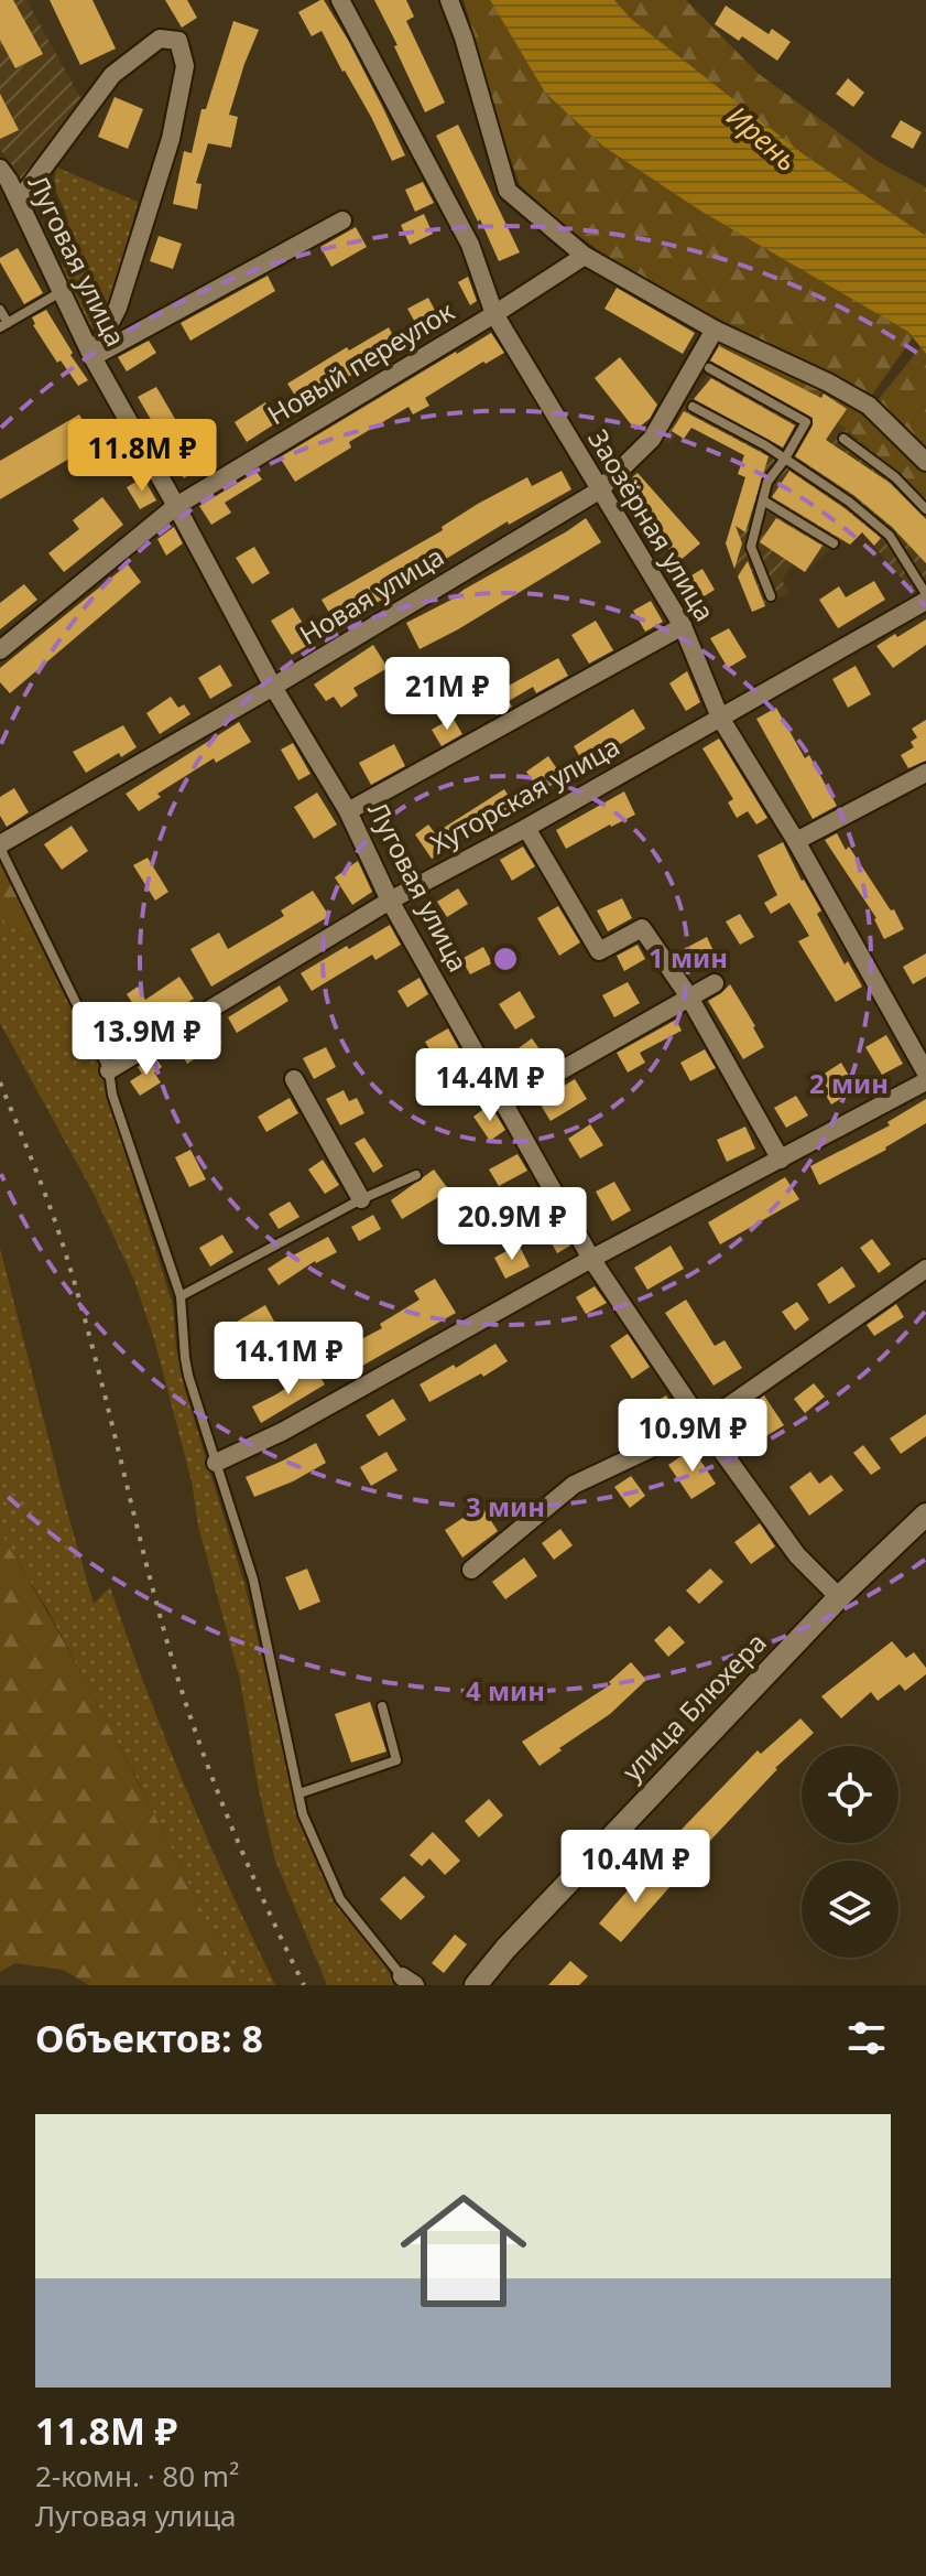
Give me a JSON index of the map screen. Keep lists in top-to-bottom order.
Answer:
{
  "streets": {
    "street": [
      "Луговая улица",
      "Новый переулок",
      "Заозёрная улица",
      "Новая улица",
      "Хуторская улица",
      "улица Блюхера"
    ]
  },
  "crossings": [
    ["Луговая улица", "Новый переулок"],
    ["Луговая улица", "Новая улица"],
    ["Луговая улица", "Хуторская улица"],
    ["Луговая улица", "улица Блюхера"],
    ["Новый переулок", "Заозёрная улица"],
    ["Заозёрная улица", "Новая улица"],
    ["Заозёрная улица", "Хуторская улица"]
  ],
  "water": ["Ирень"],
  "page": {
    "price": [
      "11.8M ₽",
      "21M ₽",
      "13.9M ₽",
      "14.4M ₽",
      "20.9M ₽",
      "14.1M ₽",
      "10.9M ₽",
      "10.4M ₽"
    ],
    "heading": "Объектов: 8",
    "list": [
      {
        "name": "11.8M ₽",
        "note": "2-комн. · 80 m² · Луговая улица"
      }
    ]
  },
  "rings": [
    "1 мин",
    "2 мин",
    "3 мин",
    "4 мин"
  ]
}
